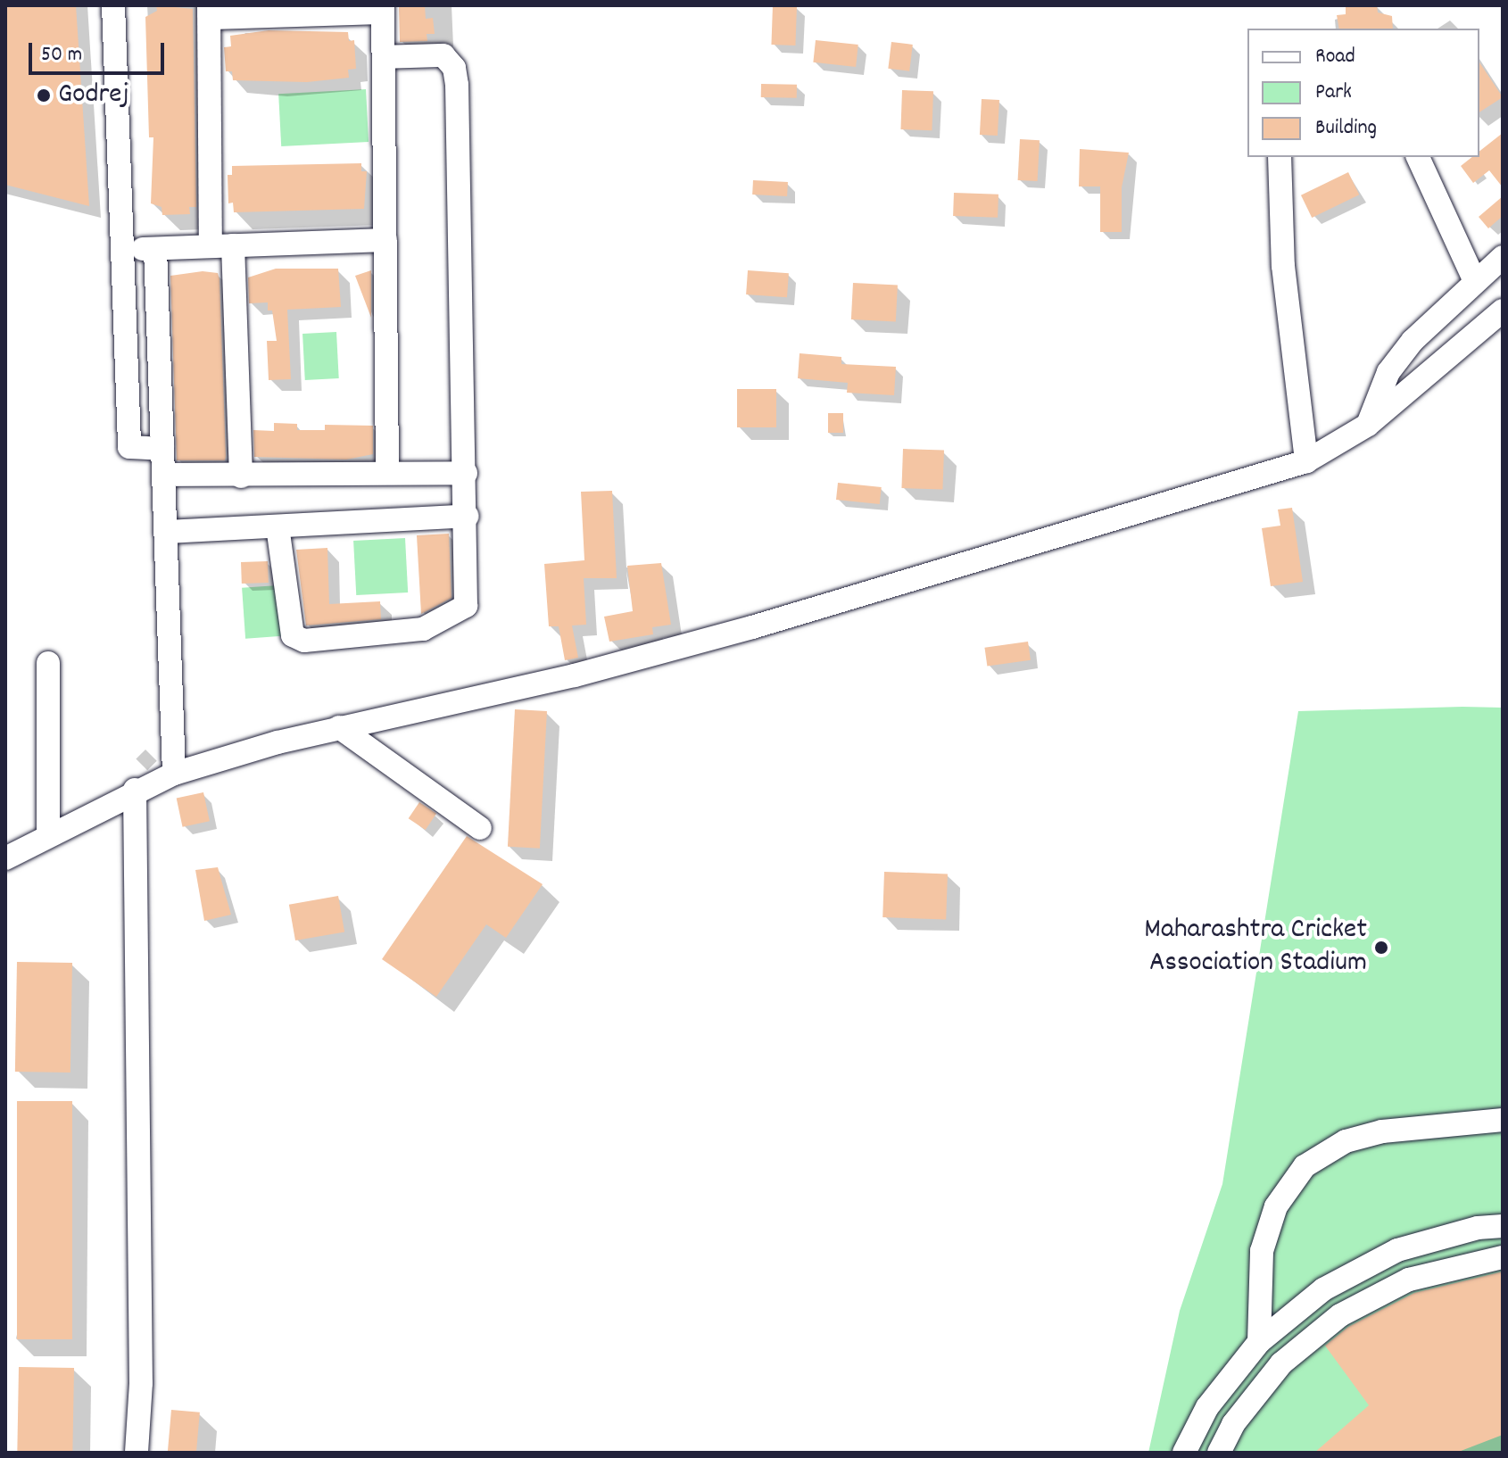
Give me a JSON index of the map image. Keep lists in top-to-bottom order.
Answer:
{
  "places": ["Godrej", "Maharashtra Cricket Association Stadium"],
  "legend": ["Road", "Park", "Building"],
  "scale_bar": "50 m"
}
